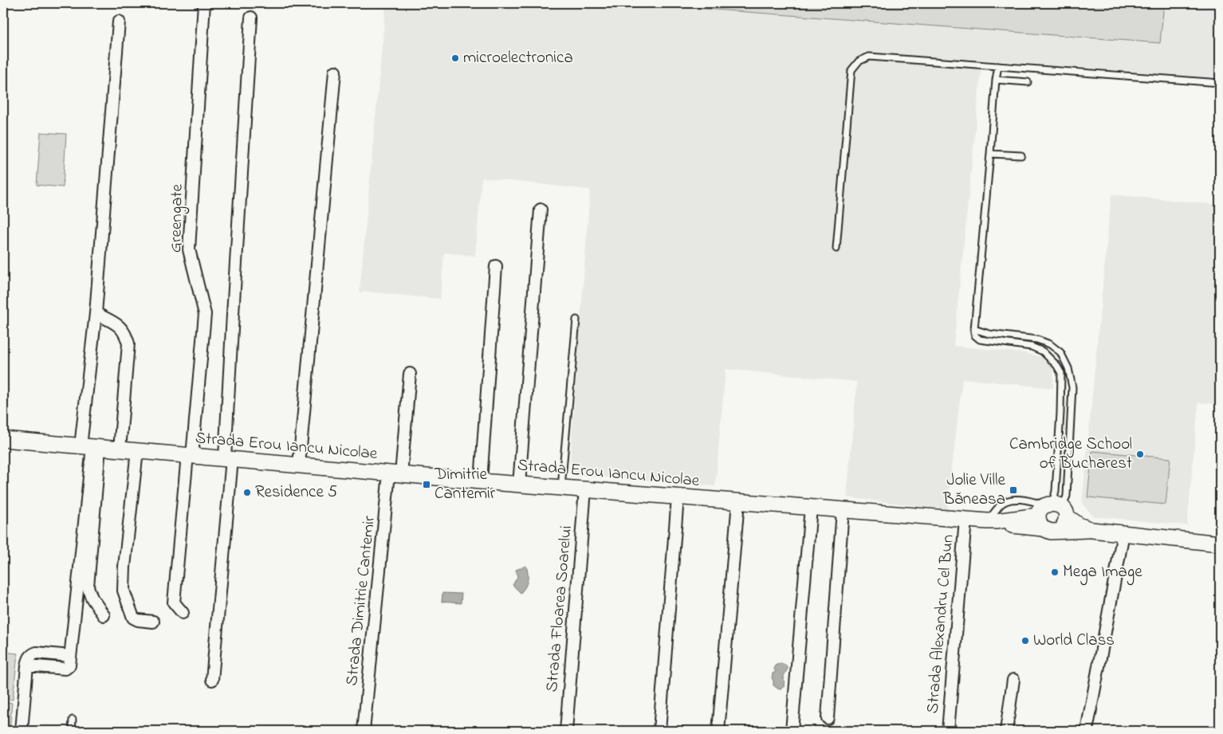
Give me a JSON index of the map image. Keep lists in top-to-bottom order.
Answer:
{
  "streets": {
    "street": [
      "Greengate",
      "Strada Erou Iancu Nicolae",
      "Strada Dimitrie Cantemir",
      "Strada Floarea Soarelui",
      "Strada Alexandru Cel Bun"
    ]
  },
  "crossings": [
    ["Greengate", "Strada Erou Iancu Nicolae"],
    ["Strada Erou Iancu Nicolae", "Strada Dimitrie Cantemir"],
    ["Strada Erou Iancu Nicolae", "Strada Floarea Soarelui"],
    ["Strada Erou Iancu Nicolae", "Strada Alexandru Cel Bun"]
  ],
  "places": {
    "other": [
      "microelectronica",
      "Cambridge School of Bucharest",
      "Residence 5",
      "Mega Image",
      "World Class"
    ],
    "transit": ["Dimitrie Cantemir", "Jolie Ville Băneasa"]
  }
}
